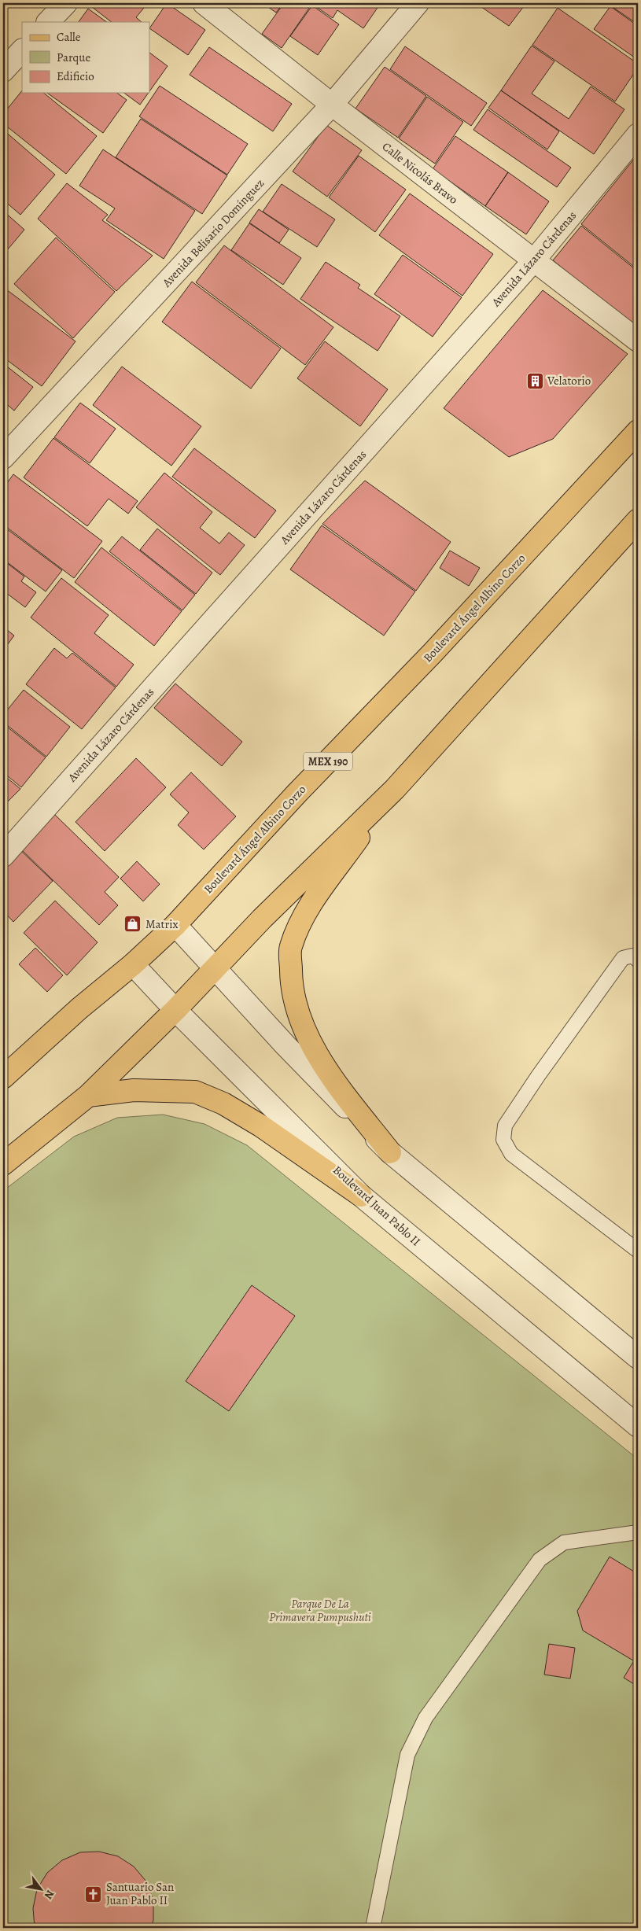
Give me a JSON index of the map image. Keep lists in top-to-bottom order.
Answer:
{
  "streets": {
    "main road": ["Boulevard Ángel Albino Corzo", "MEX 190"],
    "street": [
      "Calle Nicolás Bravo",
      "Avenida Belisario Domínguez",
      "Avenida Lázaro Cárdenas",
      "Boulevard Juan Pablo II"
    ]
  },
  "crossings": [
    ["Calle Nicolás Bravo", "Avenida Belisario Domínguez"],
    ["Calle Nicolás Bravo", "Avenida Lázaro Cárdenas"],
    ["Boulevard Ángel Albino Corzo", "Boulevard Juan Pablo II"]
  ],
  "parks": ["Parque De La Primavera Pumpushuti"],
  "places": {
    "building": ["Velatorio"],
    "shop": ["Matrix"],
    "church": ["Santuario San Juan Pablo II"]
  },
  "legend": ["Calle", "Parque", "Edificio"],
  "north": "bottom right"
}
